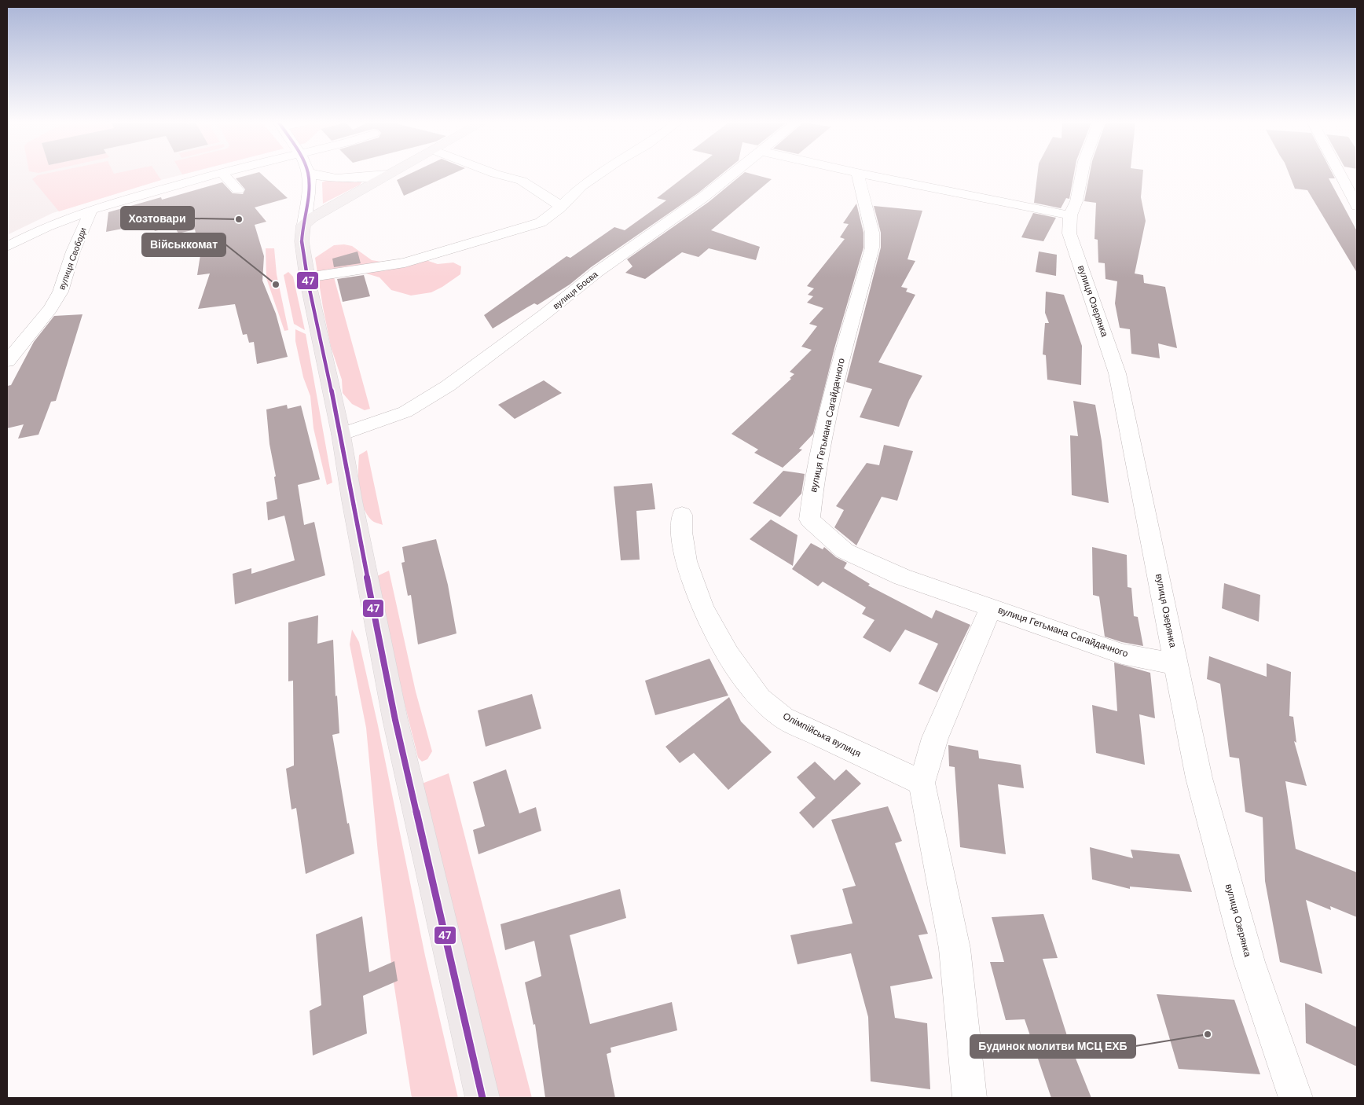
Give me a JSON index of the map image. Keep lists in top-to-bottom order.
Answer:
{
  "streets": {
    "street": [
      "вулиця Свободи",
      "вулиця Боєва",
      "вулиця Озерянка",
      "вулиця Гетьмана Сагайдачного",
      "Олімпійська вулиця"
    ]
  },
  "crossings": [
    ["вулиця Озерянка", "вулиця Гетьмана Сагайдачного"]
  ],
  "places": ["Хозтовари", "Військкомат", "Будинок молитви МСЦ ЕХБ"],
  "lines": ["transit line 47"]
}
